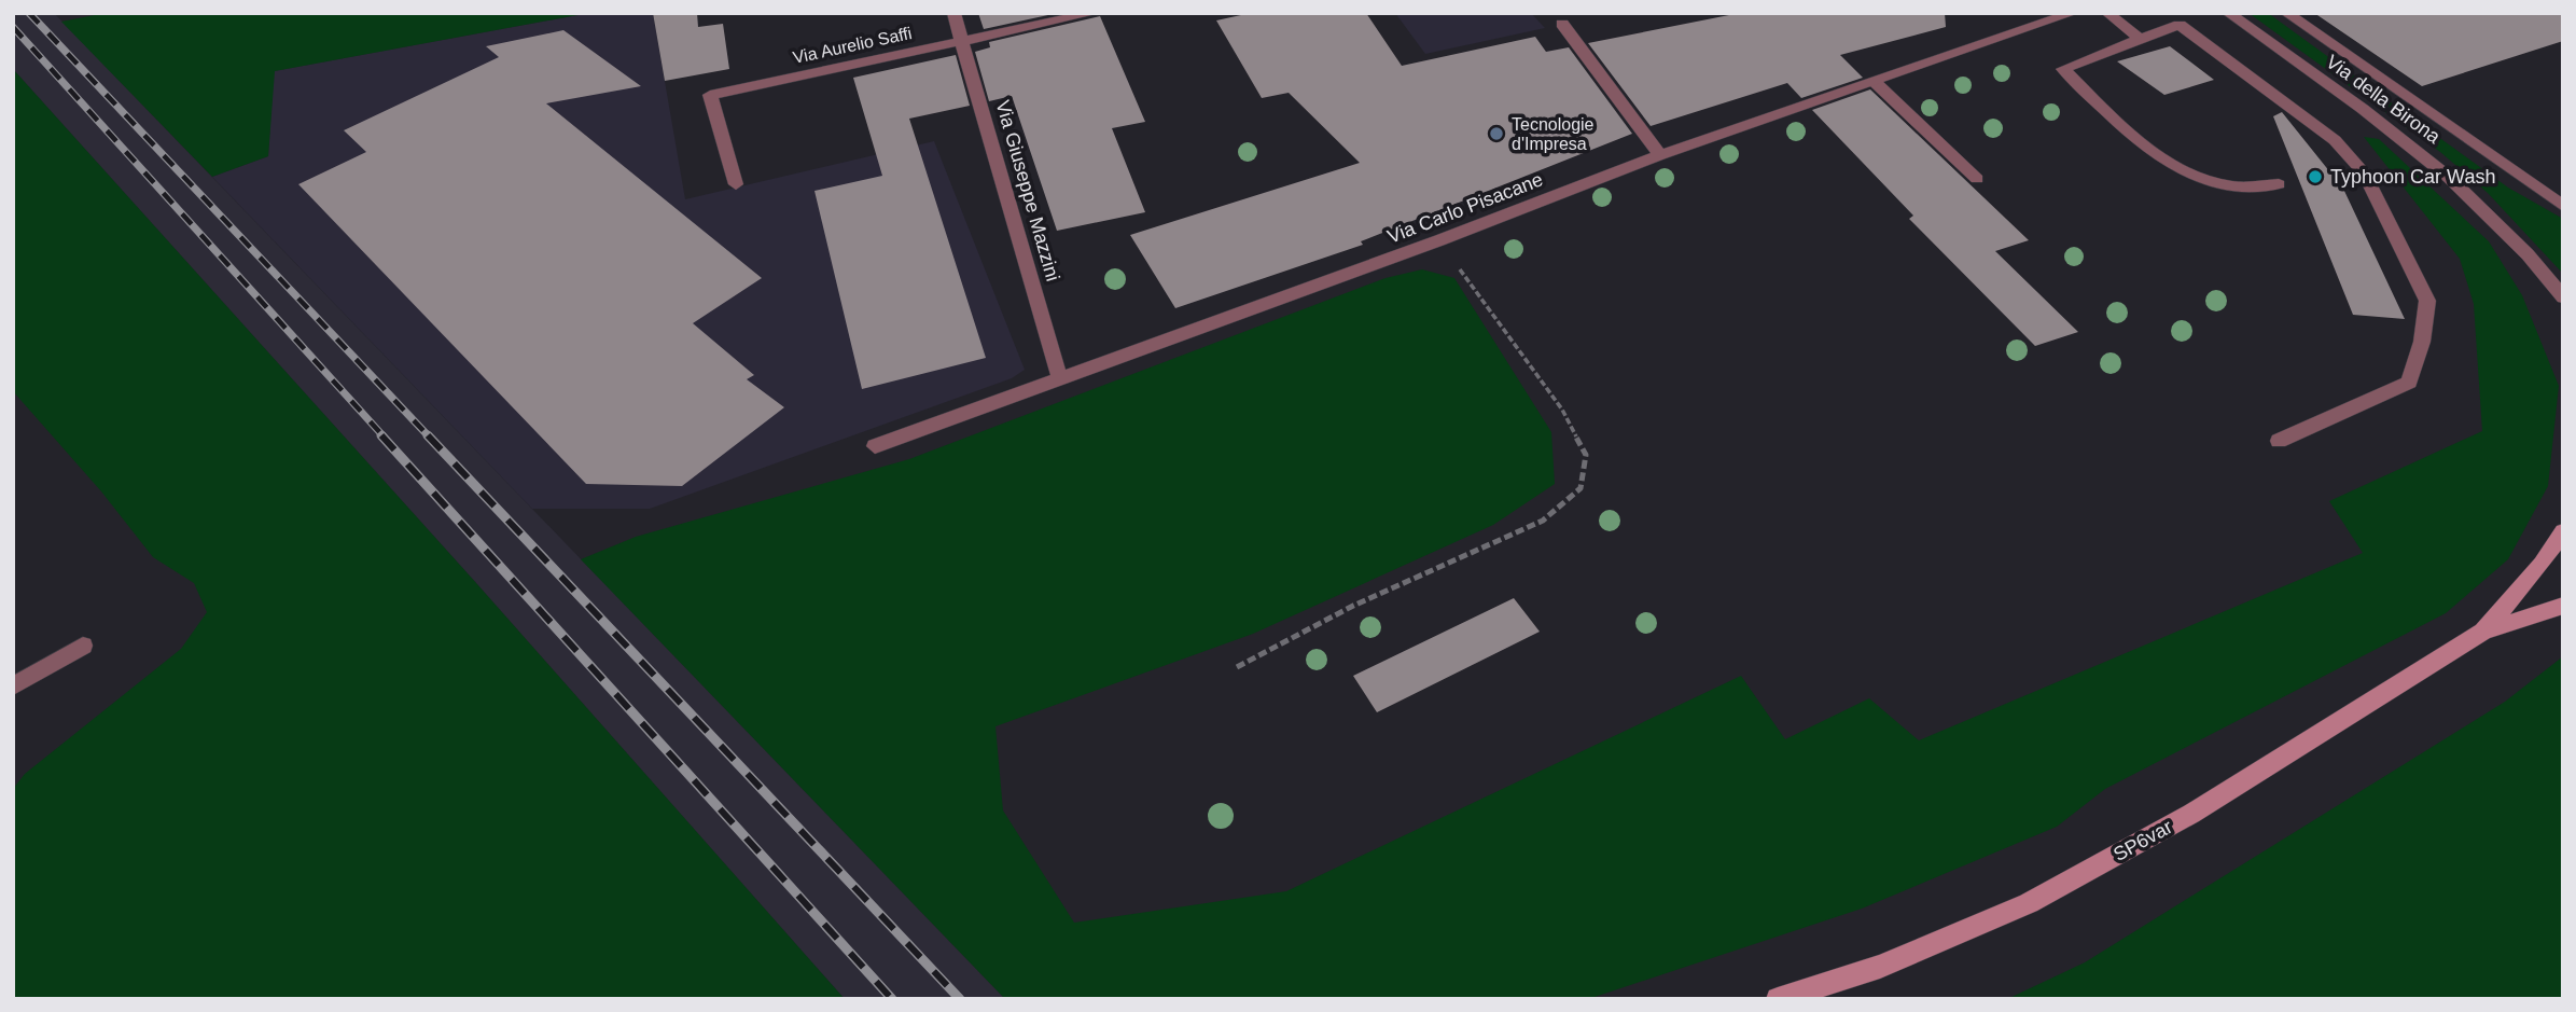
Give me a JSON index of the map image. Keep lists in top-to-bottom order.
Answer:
{
  "streets": {
    "main road": ["SP6var"],
    "street": [
      "Via Aurelio Saffi",
      "Via della Birona",
      "Via Giuseppe Mazzini",
      "Via Carlo Pisacane"
    ]
  },
  "crossings": [
    ["Via Aurelio Saffi", "Via Giuseppe Mazzini"],
    ["Via Giuseppe Mazzini", "Via Carlo Pisacane"]
  ],
  "places": ["Tecnologie d'Impresa", "Typhoon Car Wash"]
}
